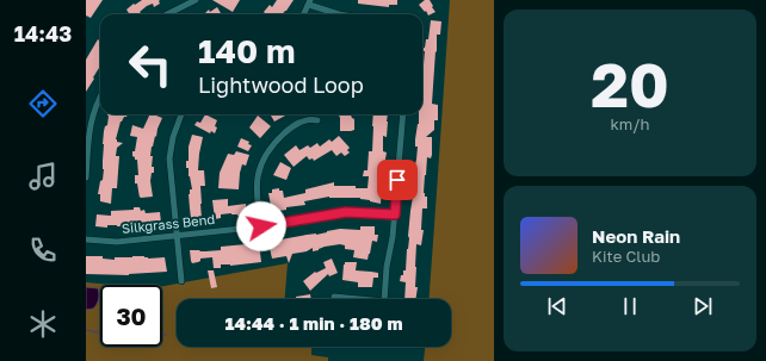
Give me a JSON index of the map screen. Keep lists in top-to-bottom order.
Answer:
{
  "streets": {
    "street": ["Silkgrass Bend"]
  },
  "page": {
    "tabs": "14:43",
    "tile": ["20", "km/h"],
    "turn": ["140 m", "Lightwood Loop"],
    "song": ["Neon Rain", "Kite Club"],
    "limit": "30",
    "trip": "14:44 · 1 min · 180 m"
  }
}
